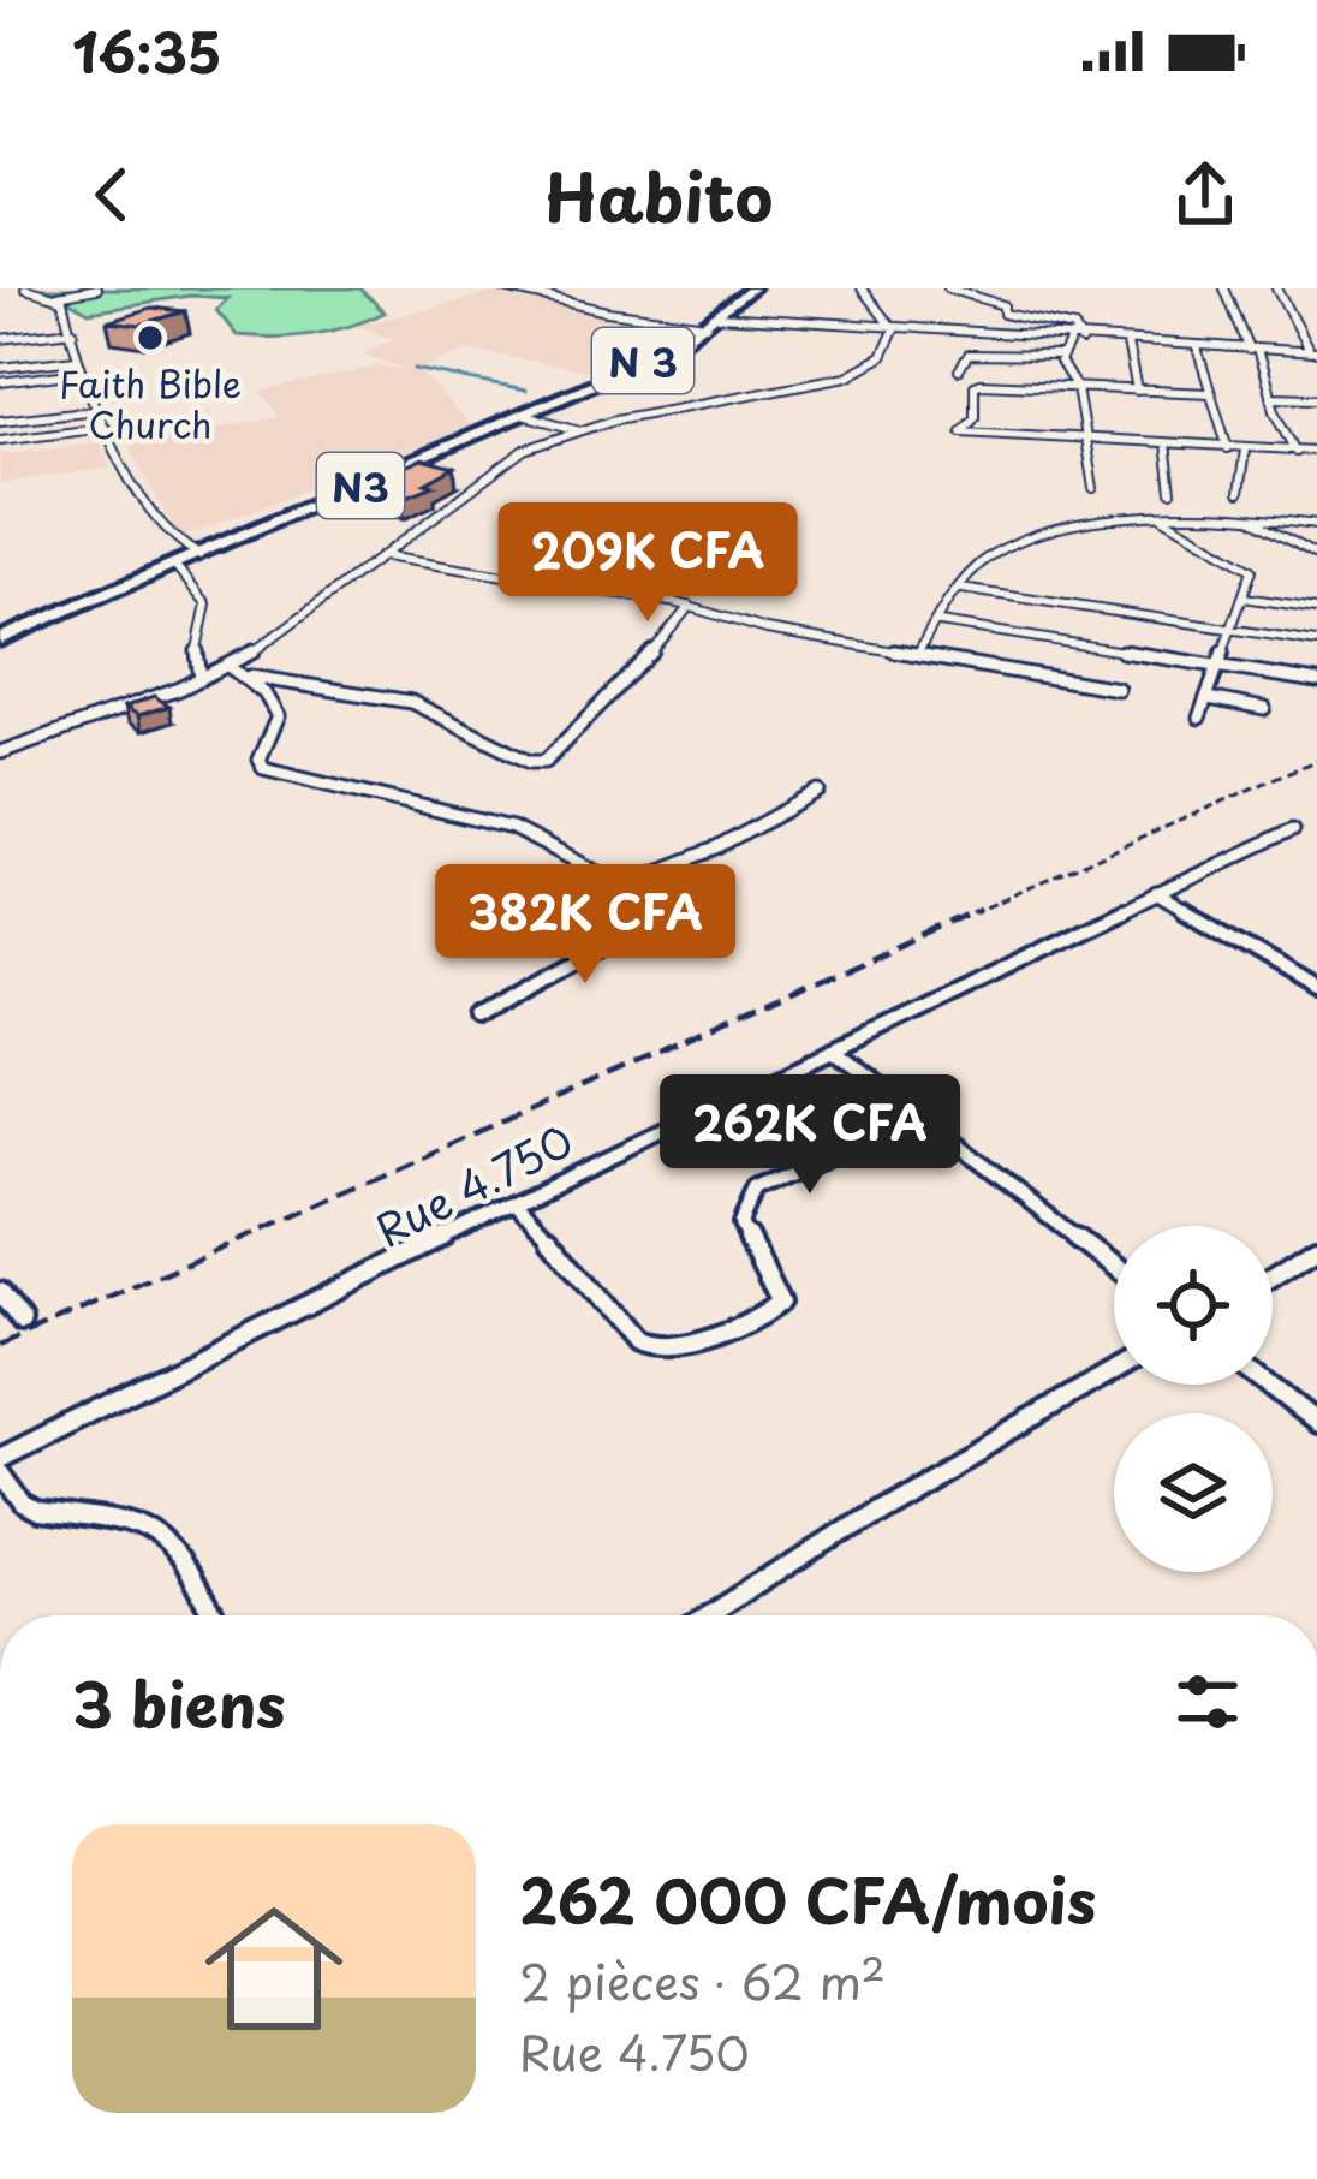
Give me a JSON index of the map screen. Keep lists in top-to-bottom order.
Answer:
{
  "streets": {
    "highway": ["N 3", "N3"],
    "street": ["Rue 4.750"]
  },
  "crossings": [
    ["N 3", "N3"]
  ],
  "places": ["Faith Bible Church"],
  "page": {
    "status": "16:35",
    "header": "Habito",
    "price": ["209K CFA", "382K CFA", "262K CFA"],
    "heading": "3 biens",
    "list": [
      {
        "name": "262 000 CFA/mois",
        "note": "2 pièces · 62 m² · Rue 4.750"
      }
    ]
  }
}
